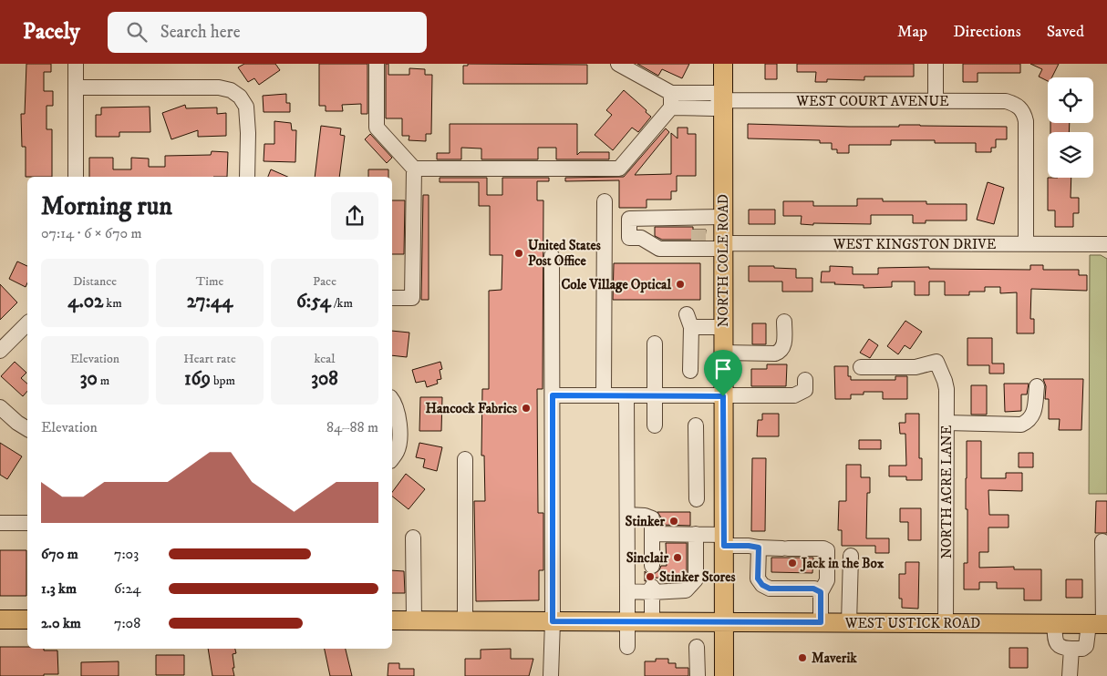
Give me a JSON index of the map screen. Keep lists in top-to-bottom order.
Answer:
{
  "streets": {
    "main road": ["NORTH COLE ROAD", "WEST USTICK ROAD"],
    "street": ["WEST COURT AVENUE", "WEST KINGSTON DRIVE", "NORTH ACRE LANE"]
  },
  "crossings": [
    ["WEST COURT AVENUE", "WEST KINGSTON DRIVE"],
    ["WEST COURT AVENUE", "NORTH COLE ROAD"],
    ["WEST KINGSTON DRIVE", "NORTH COLE ROAD"],
    ["NORTH COLE ROAD", "WEST USTICK ROAD"],
    ["NORTH ACRE LANE", "WEST USTICK ROAD"]
  ],
  "places": [
    "United States Post Office",
    "Cole Village Optical",
    "Hancock Fabrics",
    "Stinker",
    "Sinclair",
    "Jack in the Box",
    "Stinker Stores",
    "Maverik"
  ],
  "page": {
    "header": "Pacely",
    "search": "Search here",
    "nav": ["Map", "Directions", "Saved"],
    "heading": ["Morning run", "07:14 · 6 × 670 m"],
    "stats": [
      ["Distance", "4.02 km"],
      ["Time", "27:44"],
      ["Pace", "6:54 /km"],
      ["Elevation", "30 m"],
      ["Heart rate", "169 bpm"],
      ["kcal", "308"]
    ],
    "chart": ["Elevation", "84–88 m"],
    "list": [
      {
        "name": "670 m",
        "note": "7:03"
      },
      {
        "name": "1.3 km",
        "note": "6:24"
      },
      {
        "name": "2.0 km",
        "note": "7:08"
      }
    ]
  }
}
